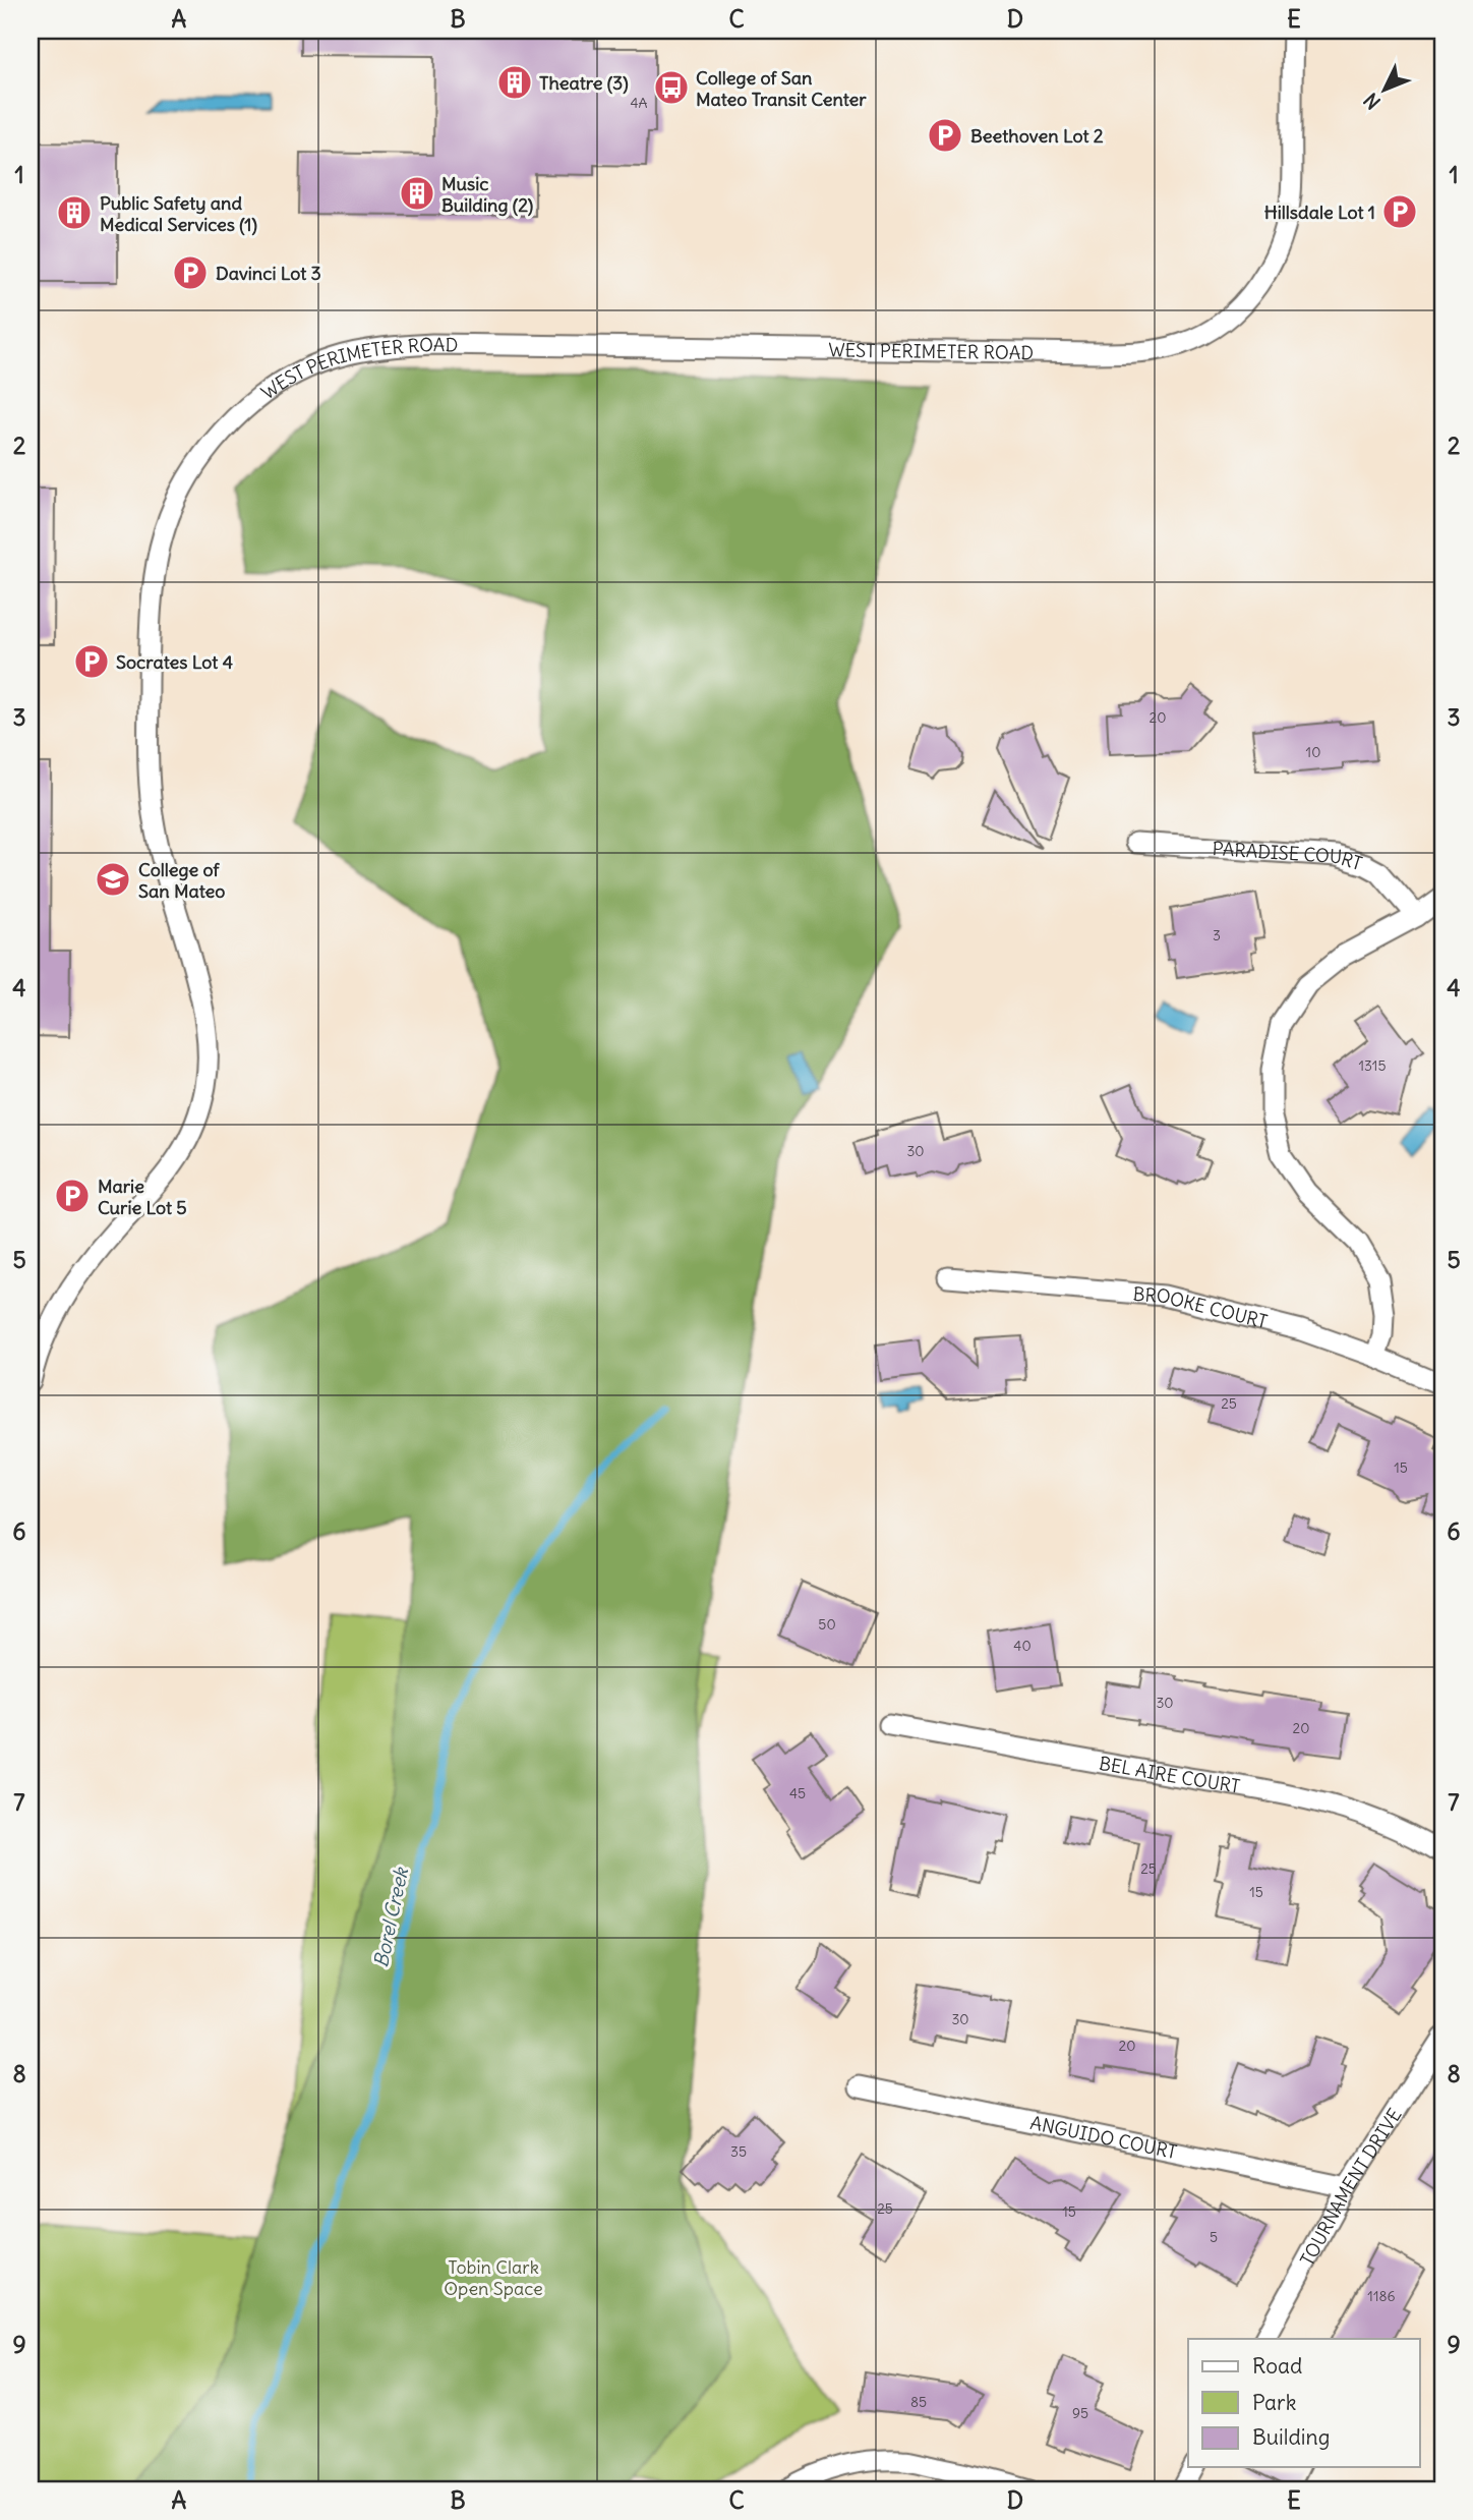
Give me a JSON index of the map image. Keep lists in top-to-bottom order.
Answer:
{
  "streets": {
    "street": [
      "WEST PERIMETER ROAD",
      "PARADISE COURT",
      "BROOKE COURT",
      "BEL AIRE COURT",
      "ANGUIDO COURT",
      "TOURNAMENT DRIVE"
    ]
  },
  "crossings": [
    ["ANGUIDO COURT", "TOURNAMENT DRIVE"]
  ],
  "water": ["Borel Creek"],
  "parks": ["Tobin Clark Open Space"],
  "places": {
    "building": ["Theatre (3)", "Music Building (2)", "Public Safety and Medical Services (1)"],
    "bus stop": ["College of San Mateo Transit Center"],
    "parking": [
      "Beethoven Lot 2",
      "Hillsdale Lot 1",
      "Davinci Lot 3",
      "Socrates Lot 4",
      "Marie Curie Lot 5"
    ],
    "school or university": ["College of San Mateo"]
  },
  "house_numbers": [
    "4A",
    "20",
    "10",
    "3",
    "1315",
    "30",
    "25",
    "15",
    "50",
    "40",
    "30",
    "20",
    "45",
    "25",
    "15",
    "30",
    "20",
    "35",
    "25",
    "15",
    "5",
    "1186",
    "85",
    "95"
  ],
  "legend": ["Road", "Park", "Building"],
  "north": "bottom left",
  "grid": {
    "columns": [
      "A",
      "B",
      "C",
      "D",
      "E"
    ],
    "rows": [
      "1",
      "2",
      "3",
      "4",
      "5",
      "6",
      "7",
      "8",
      "9"
    ]
  }
}
